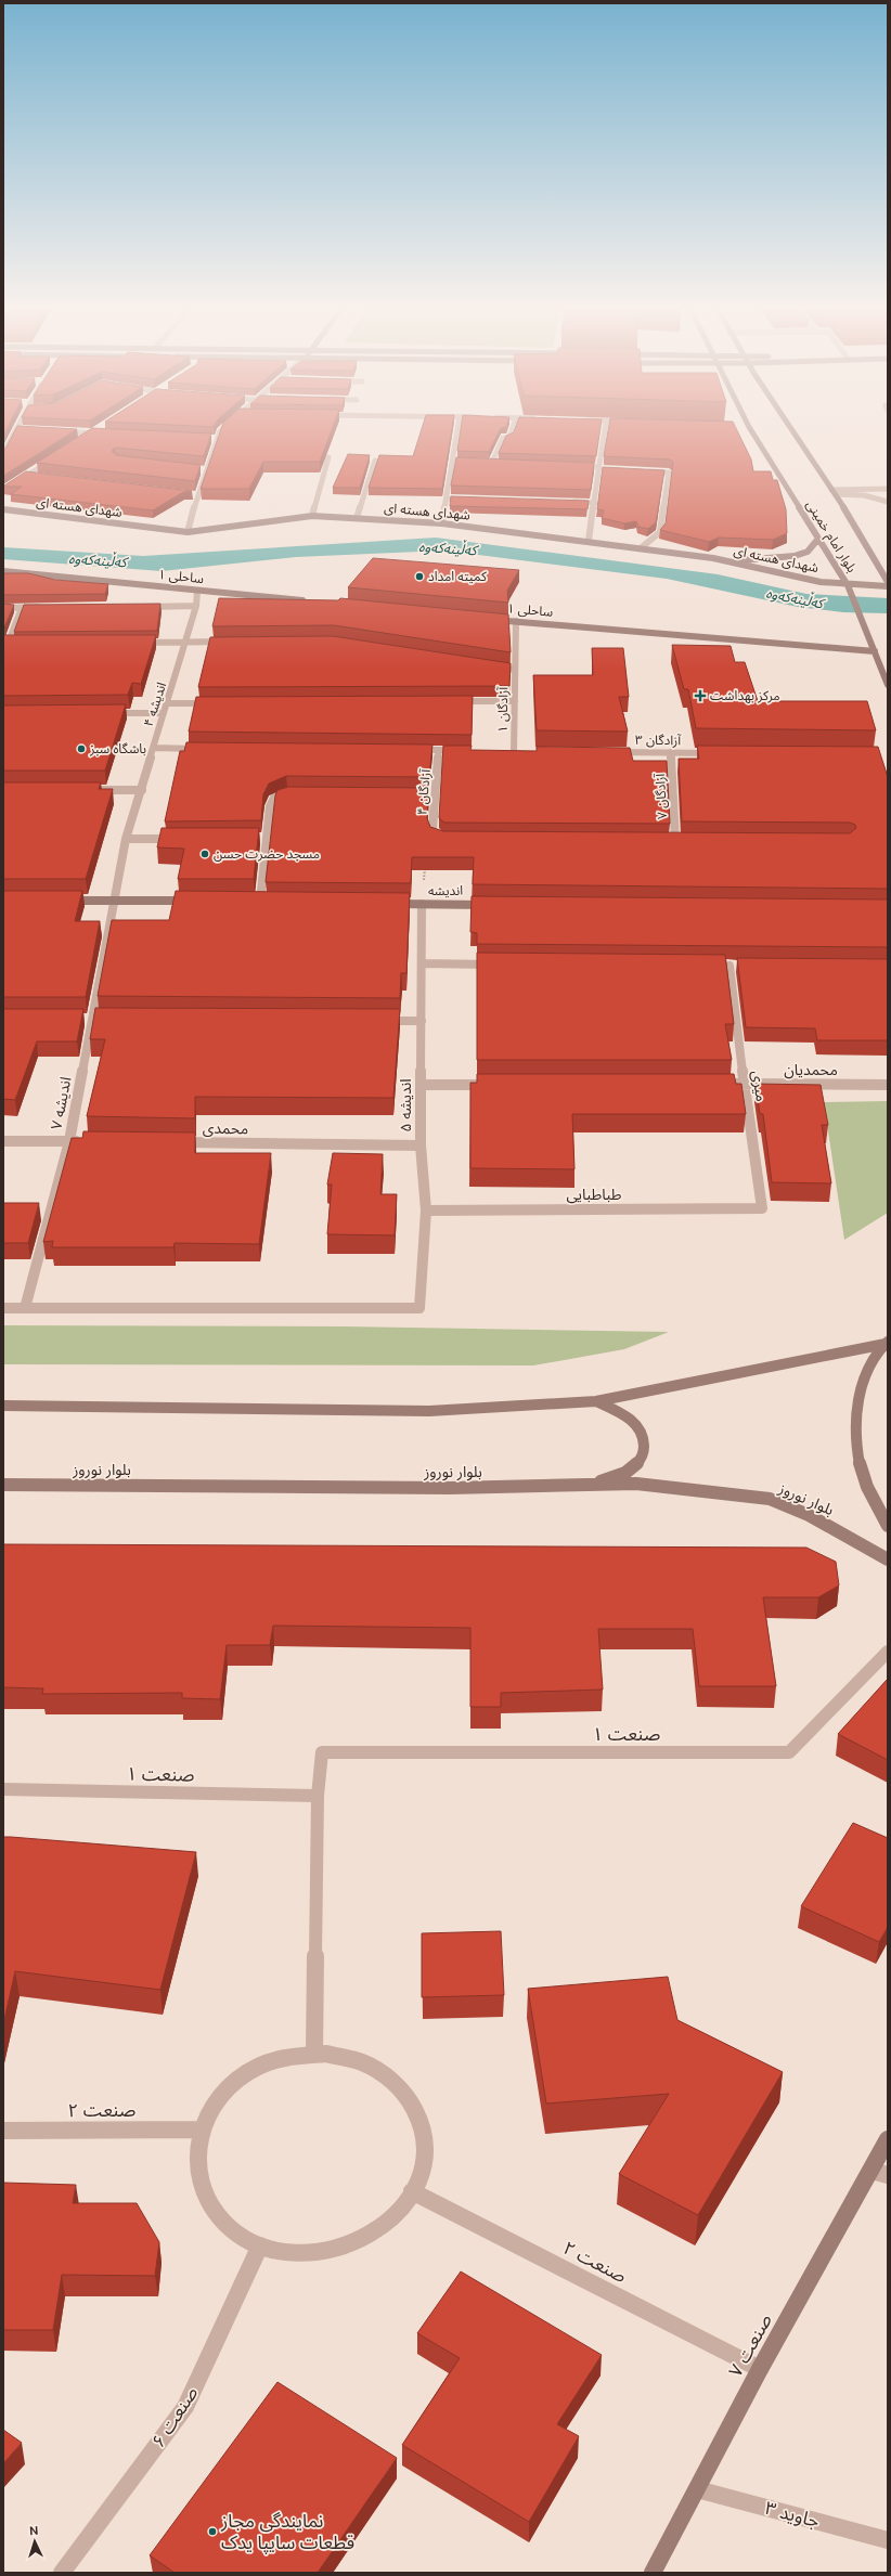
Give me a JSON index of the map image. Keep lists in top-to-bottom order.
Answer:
{
  "streets": {
    "street": [
      "شهدای هسته ای",
      "بلوار امام خمینی",
      "ساحلی ۱",
      "اندیشه ۴",
      "آزادگان ۱",
      "آزادگان ۳",
      "آزادگان ۴",
      "آزادگان ۷",
      "اندیشه",
      "محمدیان",
      "میری",
      "اندیشه ۷",
      "اندیشه ۵",
      "محمدی",
      "طباطبایی",
      "بلوار نوروز",
      "صنعت ۱",
      "صنعت ۲",
      "صنعت ۷",
      "صنعت ۶",
      "جاوید ۳"
    ]
  },
  "crossings": [
    ["شهدای هسته ای", "بلوار امام خمینی"],
    ["بلوار امام خمینی", "ساحلی ۱"],
    ["ساحلی ۱", "اندیشه ۴"],
    ["ساحلی ۱", "آزادگان ۱"],
    ["اندیشه ۴", "اندیشه ۷"],
    ["آزادگان ۳", "آزادگان ۷"],
    ["اندیشه", "اندیشه ۵"],
    ["محمدیان", "میری"],
    ["میری", "طباطبایی"],
    ["اندیشه ۷", "اندیشه ۵"],
    ["اندیشه ۵", "محمدی"],
    ["اندیشه ۵", "طباطبایی"],
    ["صنعت ۲", "صنعت ۷"],
    ["صنعت ۷", "جاوید ۳"]
  ],
  "water": ["کەڵینەکەوە"],
  "places": {
    "other": [
      "کمیته امداد",
      "باشگاه سبز",
      "مسجد حضرت حسن",
      "نمایندگی مجاز قطعات سایپا یدک"
    ],
    "health": ["مرکز بهداشت"]
  },
  "north": "top"
}
